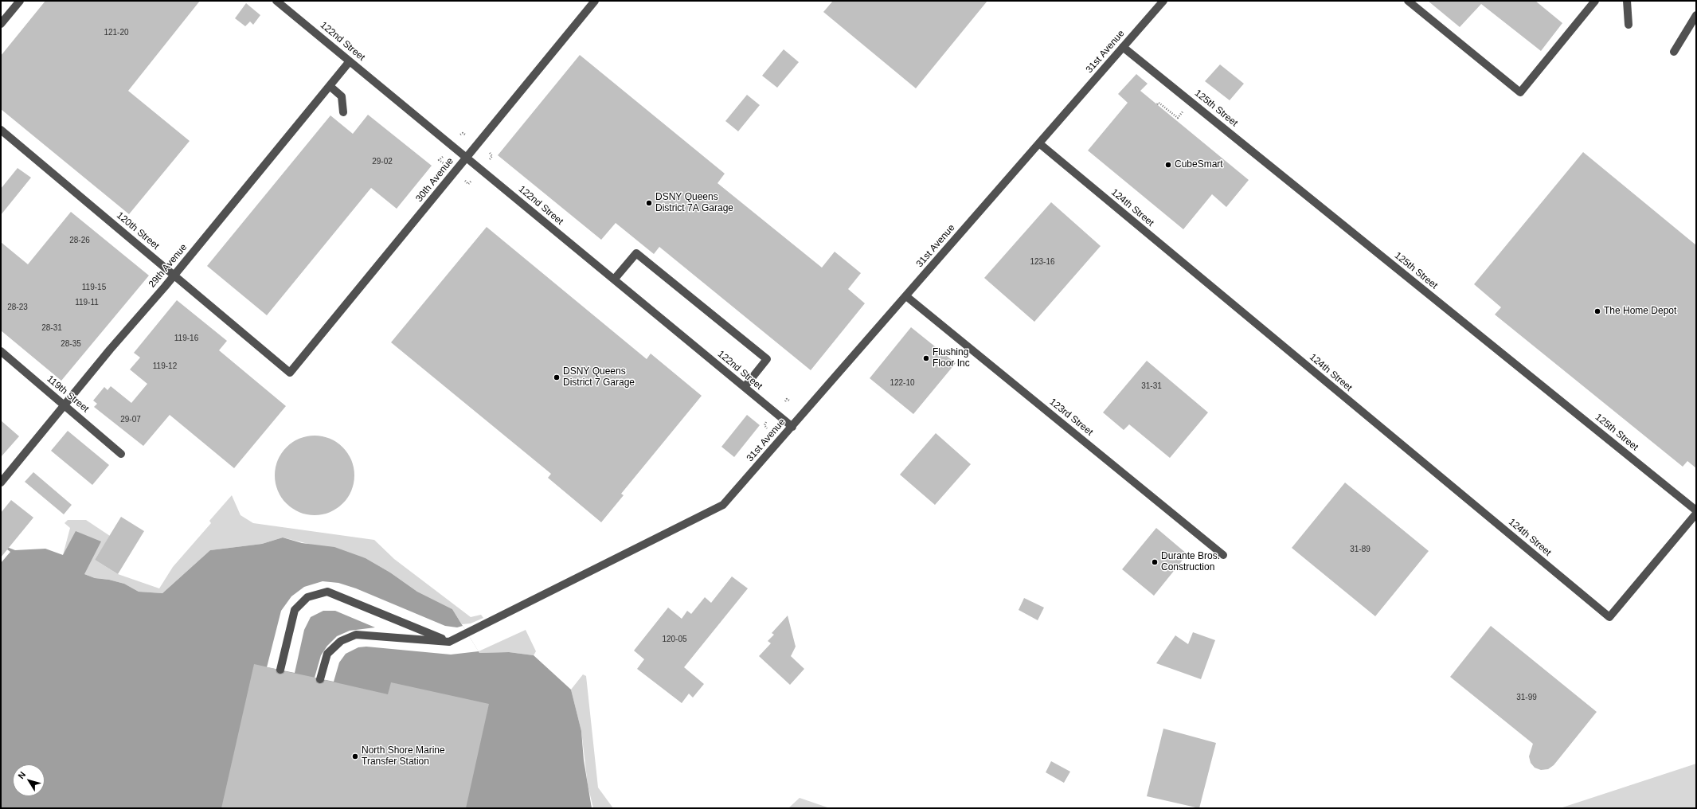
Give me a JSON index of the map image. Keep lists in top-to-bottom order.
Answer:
{
  "streets": {
    "street": [
      "122nd Street",
      "31st Avenue",
      "125th Street",
      "30th Avenue",
      "124th Street",
      "120th Street",
      "29th Avenue",
      "119th Street",
      "123rd Street"
    ]
  },
  "crossings": [
    ["122nd Street", "31st Avenue"],
    ["122nd Street", "30th Avenue"],
    ["122nd Street", "29th Avenue"],
    ["31st Avenue", "125th Street"],
    ["31st Avenue", "124th Street"],
    ["31st Avenue", "123rd Street"],
    ["30th Avenue", "120th Street"],
    ["120th Street", "29th Avenue"],
    ["29th Avenue", "119th Street"]
  ],
  "places": [
    "CubeSmart",
    "DSNY Queens District 7A Garage",
    "The Home Depot",
    "Flushing Floor Inc",
    "DSNY Queens District 7 Garage",
    "Durante Bros. Construction",
    "North Shore Marine Transfer Station"
  ],
  "house_numbers": [
    "121-20",
    "29-02",
    "28-26",
    "123-16",
    "119-15",
    "119-11",
    "28-23",
    "28-31",
    "119-16",
    "28-35",
    "119-12",
    "122-10",
    "31-31",
    "29-07",
    "31-89",
    "120-05",
    "31-99"
  ],
  "north": "top left"
}
